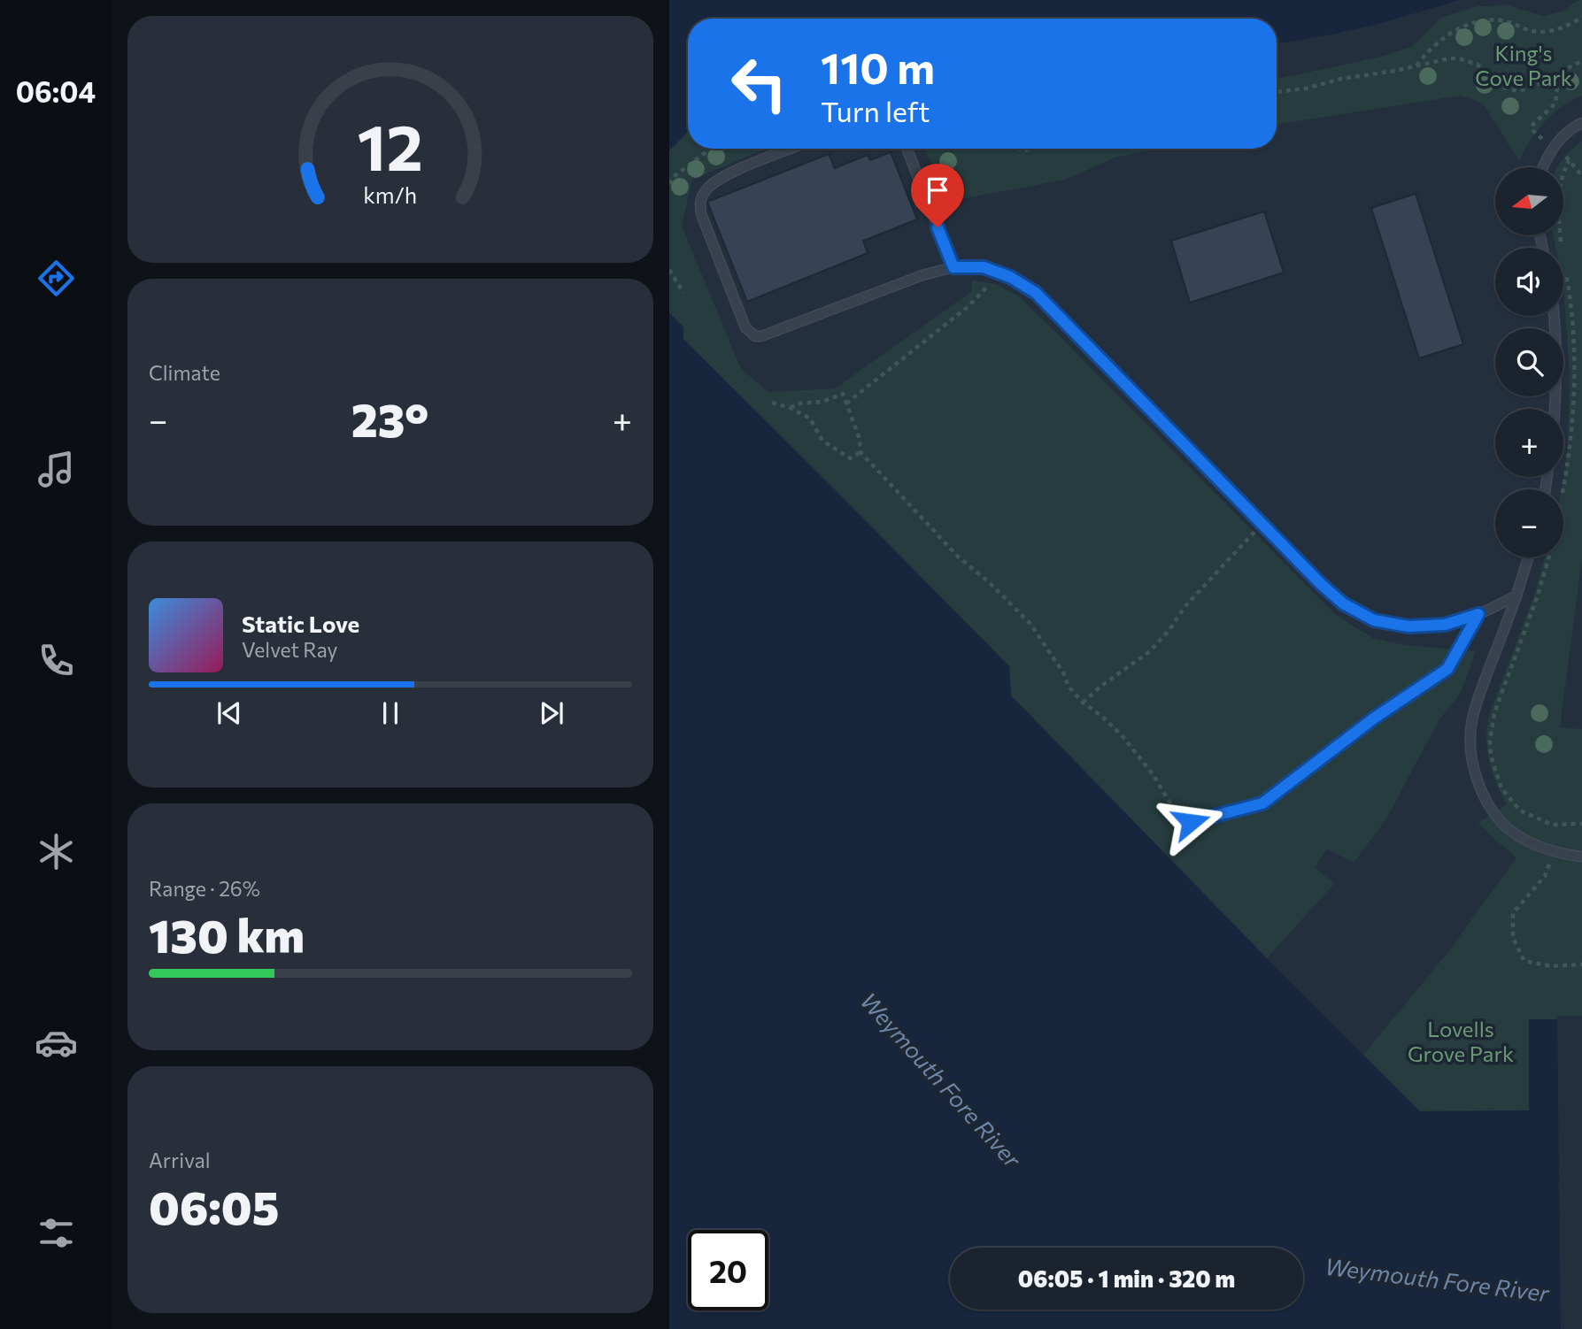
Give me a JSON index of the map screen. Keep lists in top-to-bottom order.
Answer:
{
  "water": ["Weymouth Fore River"],
  "parks": ["King's Cove Park", "Lovells Grove Park"],
  "north": "left",
  "page": {
    "tabs": "06:04",
    "turn": ["110 m", "Turn left"],
    "map_buttons": ["+", "−"],
    "tile": [
      "Climate",
      ["Range · 26%", "130 km"],
      ["Arrival", "06:05"]
    ],
    "heat": ["−", "23°", "+"],
    "song": ["Static Love", "Velvet Ray"],
    "limit": "20",
    "trip": "06:05 · 1 min · 320 m",
    "gauge": ["12", "km/h"]
  }
}
